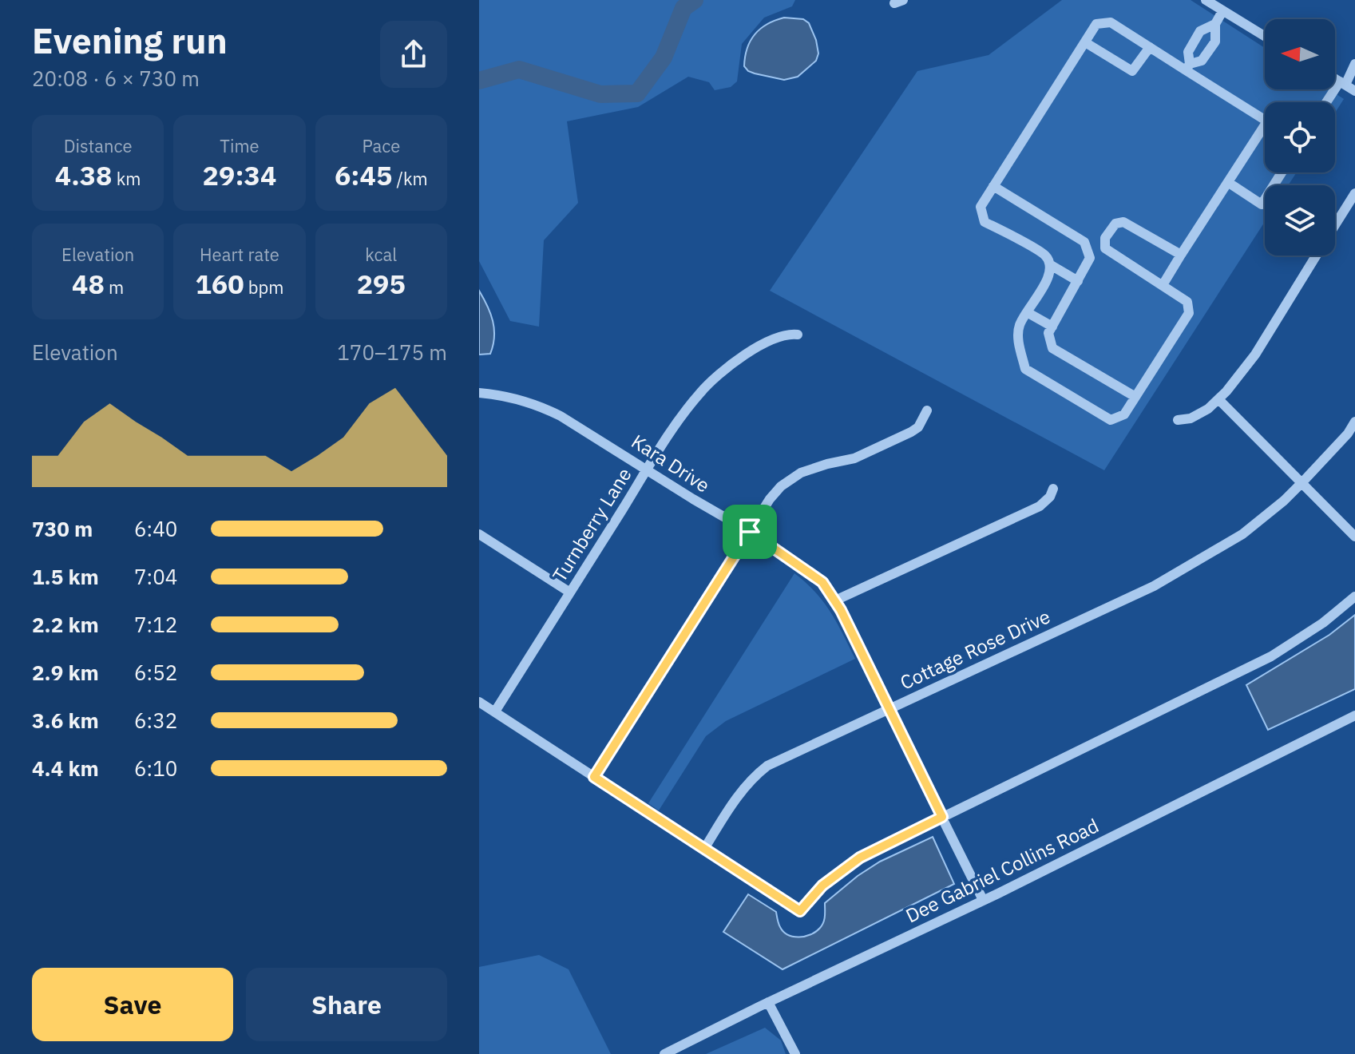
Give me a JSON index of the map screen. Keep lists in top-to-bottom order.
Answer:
{
  "streets": {
    "street": [
      "Kara Drive",
      "Turnberry Lane",
      "Cottage Rose Drive",
      "Dee Gabriel Collins Road"
    ]
  },
  "crossings": [
    ["Kara Drive", "Turnberry Lane"],
    ["Kara Drive", "Cottage Rose Drive"],
    ["Kara Drive", "Dee Gabriel Collins Road"]
  ],
  "north": "left",
  "page": {
    "heading": ["Evening run", "20:08 · 6 × 730 m"],
    "stats": [
      ["Distance", "4.38 km"],
      ["Time", "29:34"],
      ["Pace", "6:45 /km"],
      ["Elevation", "48 m"],
      ["Heart rate", "160 bpm"],
      ["kcal", "295"]
    ],
    "chart": ["Elevation", "170–175 m"],
    "list": [
      {
        "name": "730 m",
        "note": "6:40"
      },
      {
        "name": "1.5 km",
        "note": "7:04"
      },
      {
        "name": "2.2 km",
        "note": "7:12"
      },
      {
        "name": "2.9 km",
        "note": "6:52"
      },
      {
        "name": "3.6 km",
        "note": "6:32"
      },
      {
        "name": "4.4 km",
        "note": "6:10"
      }
    ],
    "buttons": ["Save", "Share"]
  }
}
